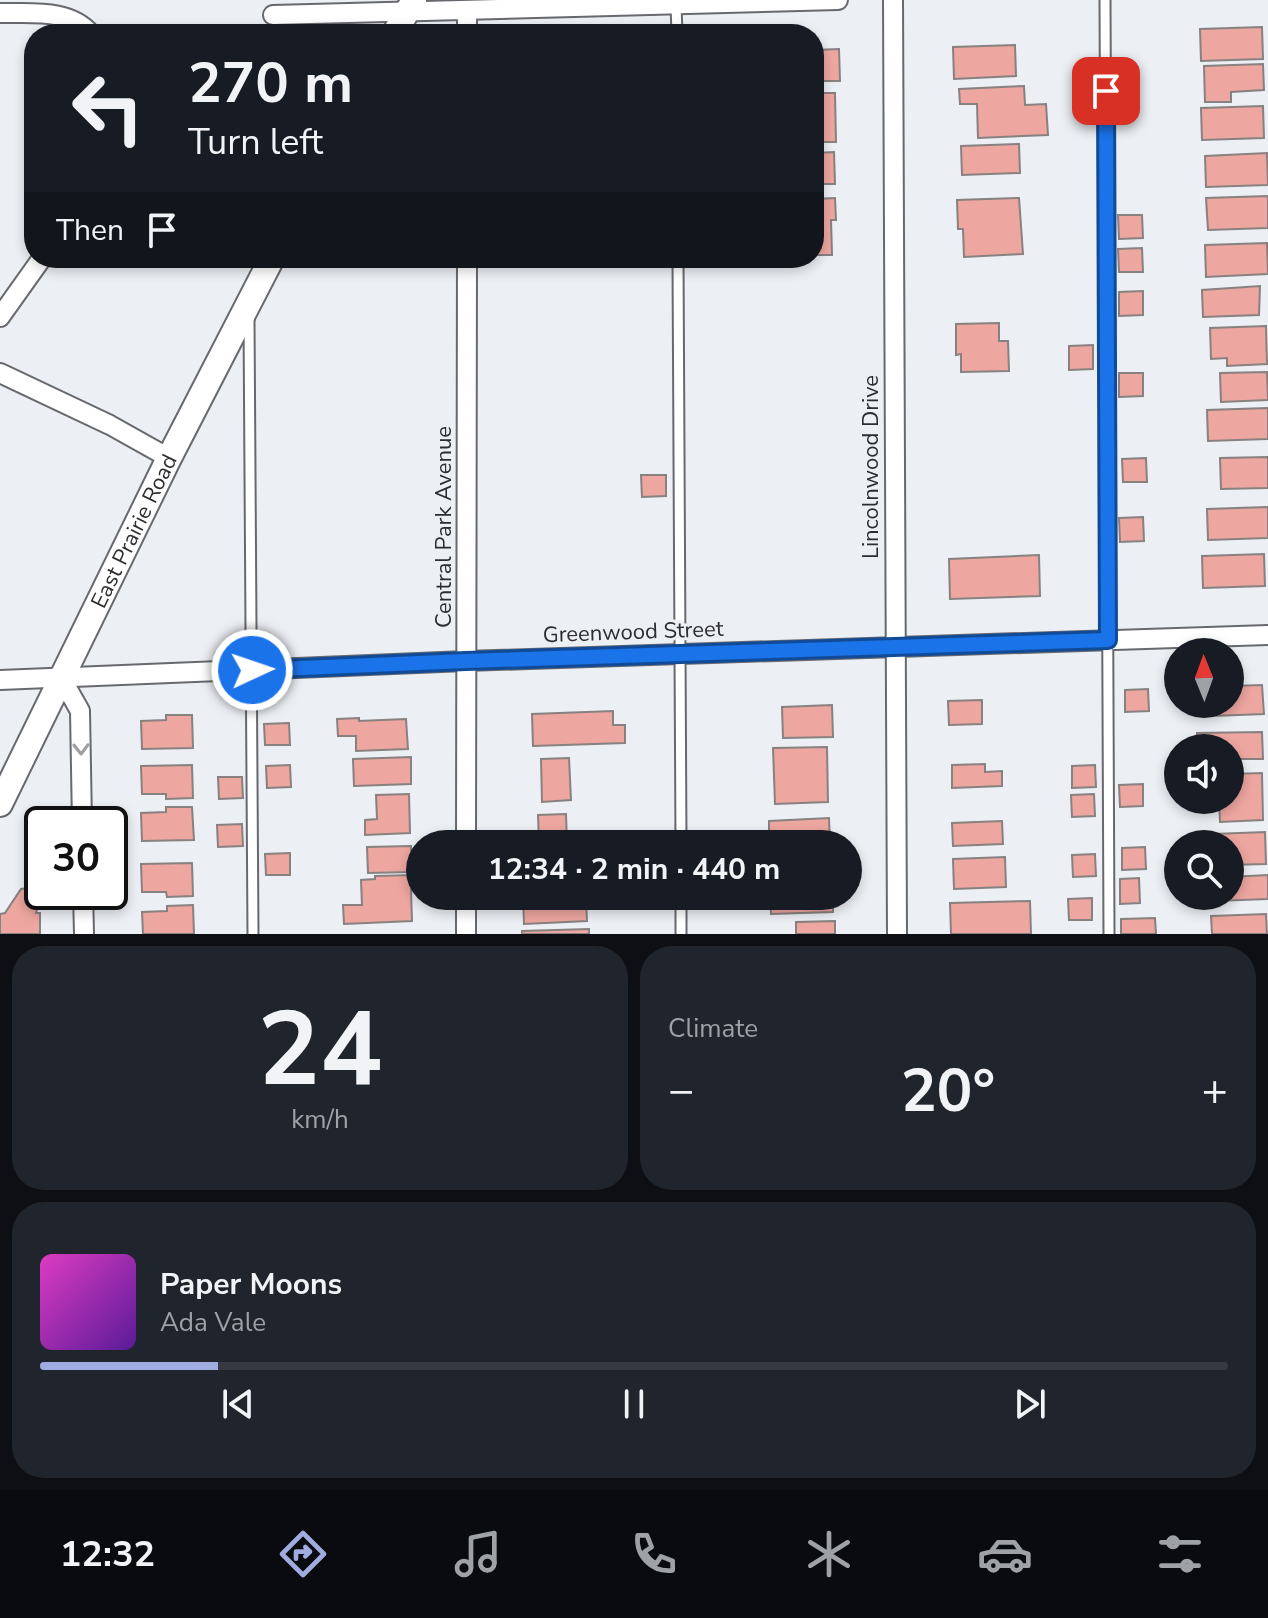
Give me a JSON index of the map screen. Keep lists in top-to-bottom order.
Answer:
{
  "streets": {
    "street": [
      "Lincolnwood Drive",
      "Central Park Avenue",
      "East Prairie Road",
      "Greenwood Street"
    ]
  },
  "crossings": [
    ["Lincolnwood Drive", "Greenwood Street"],
    ["Central Park Avenue", "Greenwood Street"],
    ["East Prairie Road", "Greenwood Street"]
  ],
  "north": "top",
  "page": {
    "turn": ["270 m", "Turn left"],
    "then": "Then",
    "limit": "30",
    "trip": "12:34 · 2 min · 440 m",
    "tile": [
      ["24", "km/h"],
      "Climate"
    ],
    "heat": ["−", "20°", "+"],
    "song": ["Paper Moons", "Ada Vale"],
    "tabs": "12:32"
  }
}
